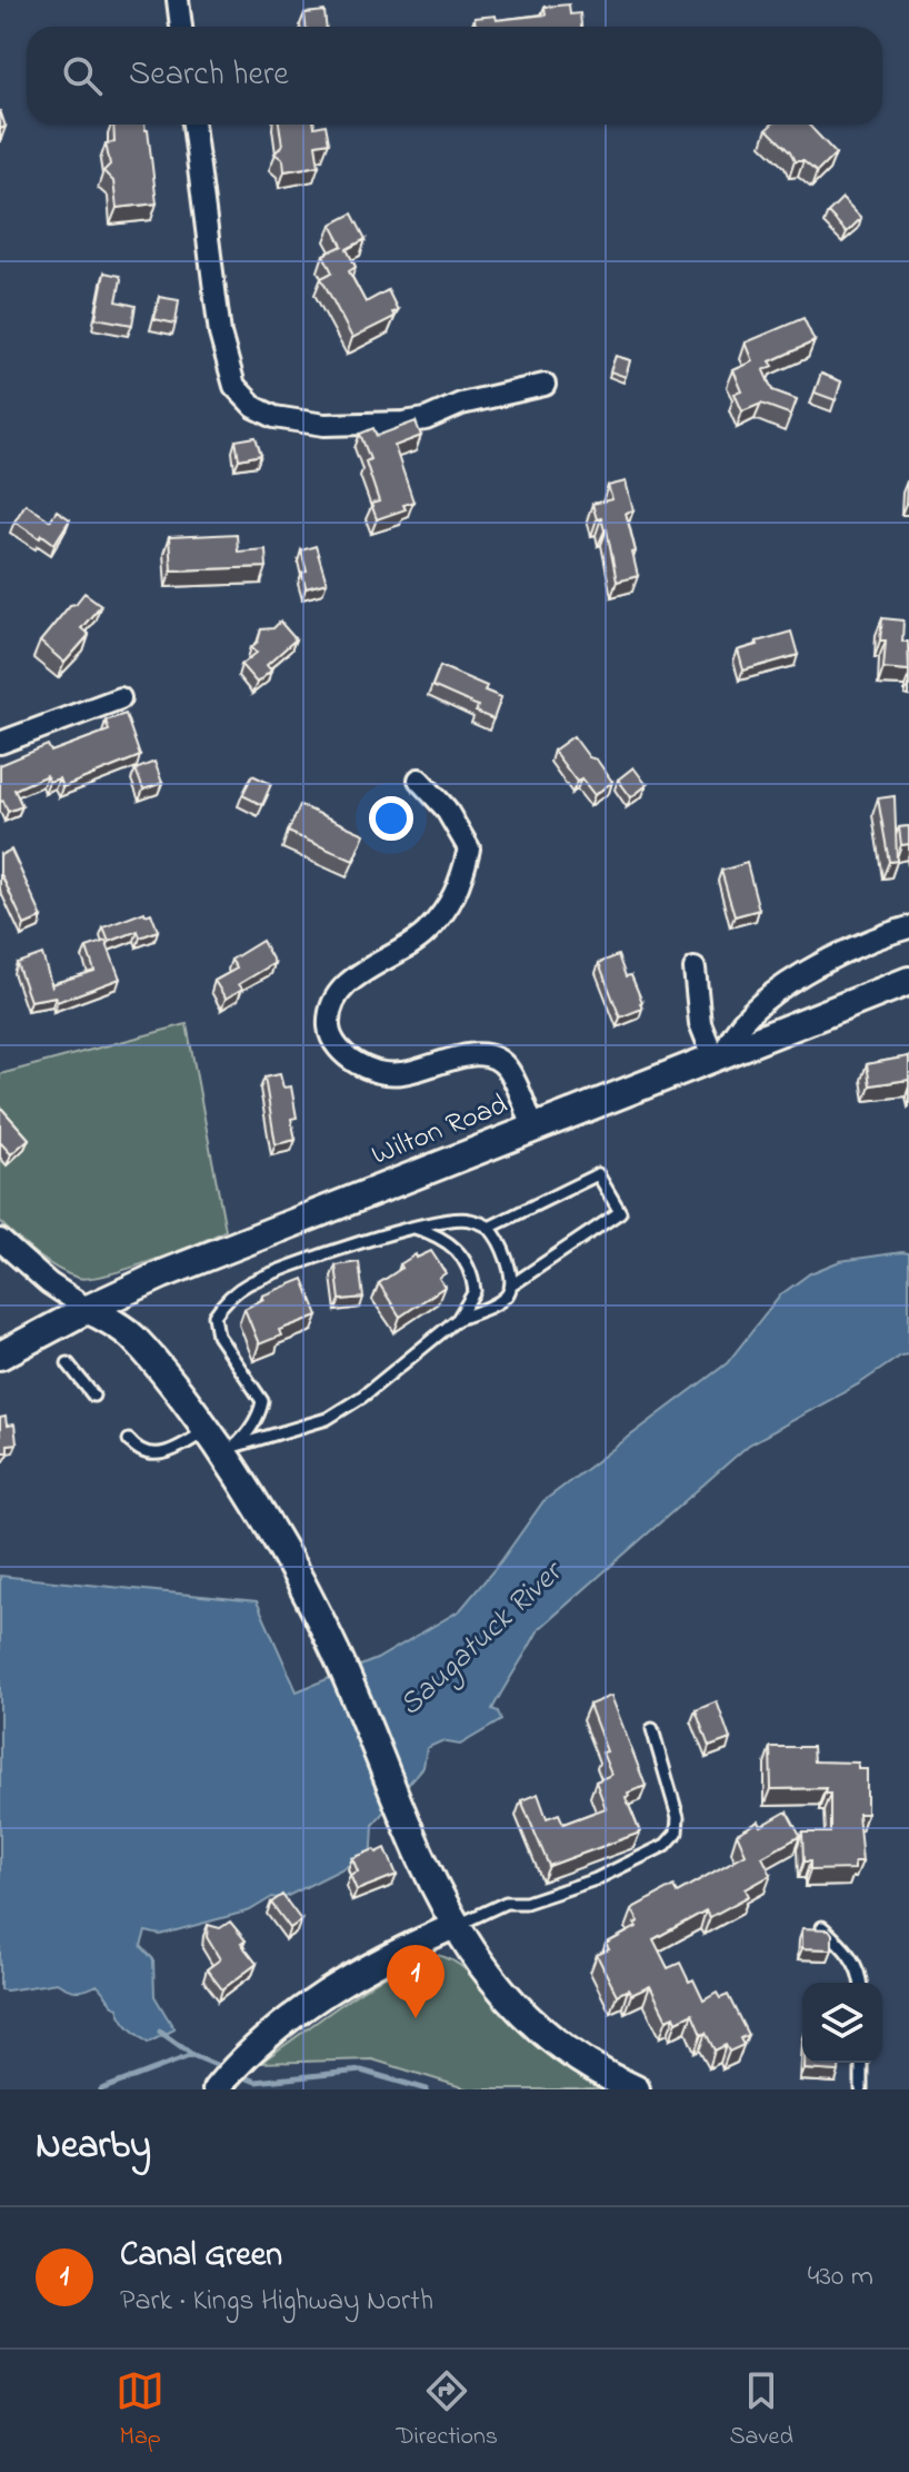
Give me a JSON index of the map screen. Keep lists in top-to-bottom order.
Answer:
{
  "streets": {
    "main road": ["Wilton Road"]
  },
  "water": ["Saugatuck River"],
  "page": {
    "search": "Search here",
    "pins": "1",
    "heading": "Nearby",
    "list": [
      {
        "mark": "1",
        "name": "Canal Green",
        "note": "Park · Kings Highway North",
        "value": "430 m"
      }
    ],
    "nav": ["Map", "Directions", "Saved"]
  }
}
